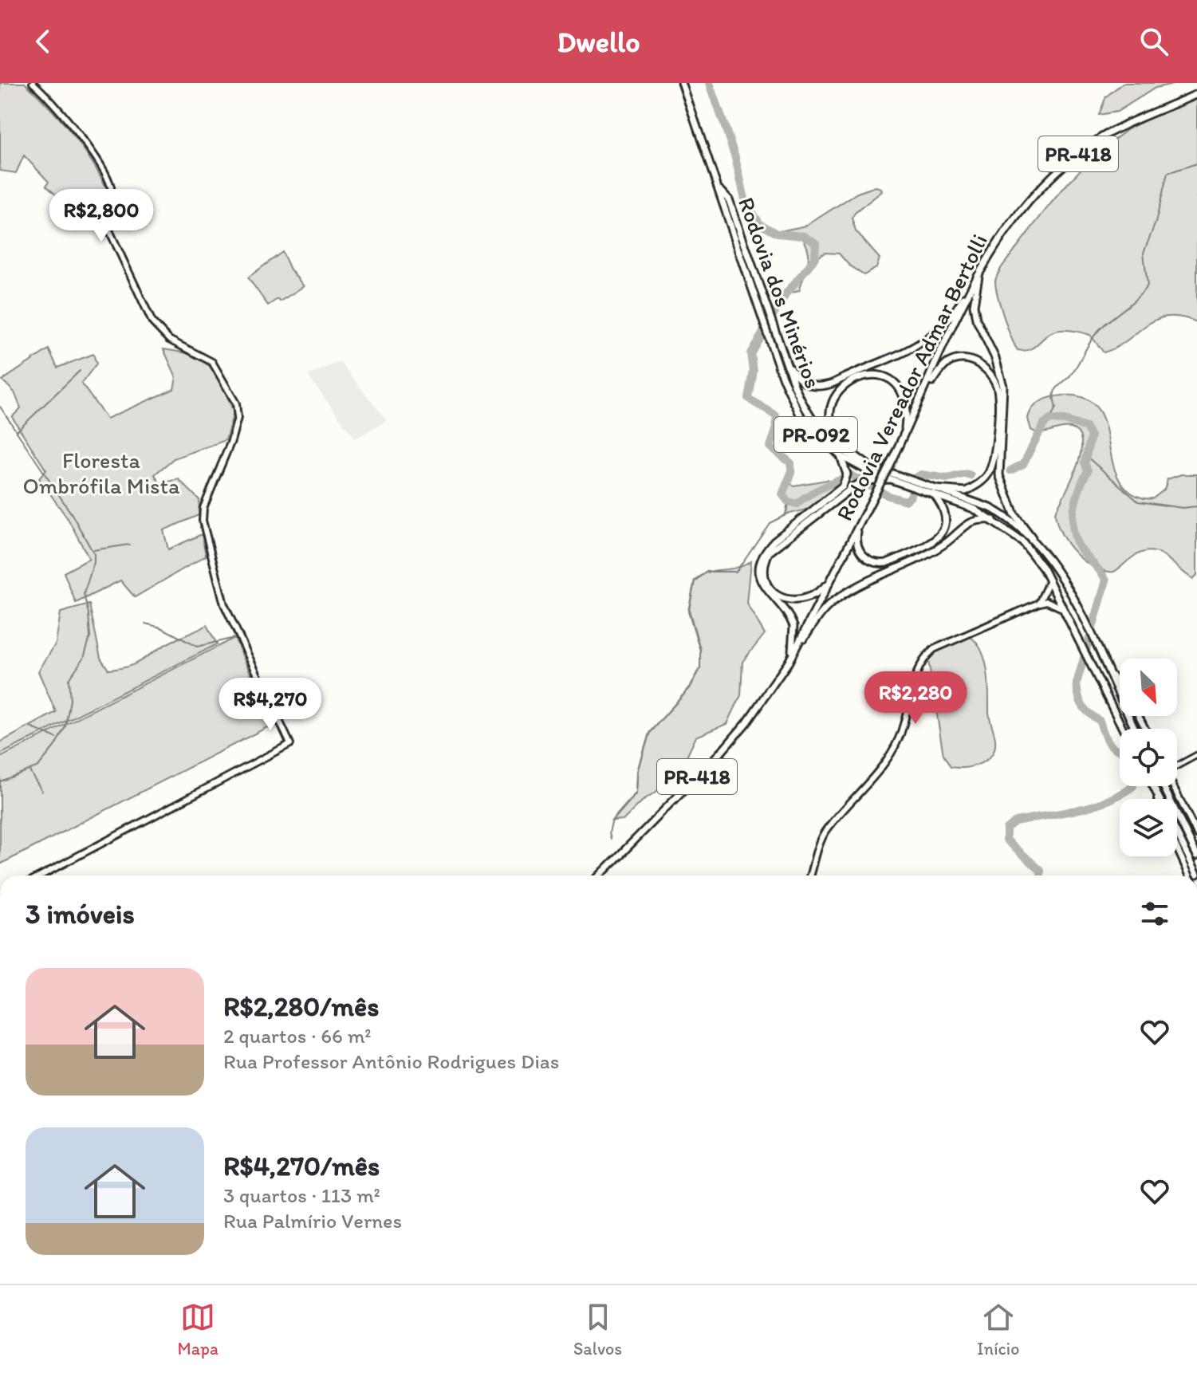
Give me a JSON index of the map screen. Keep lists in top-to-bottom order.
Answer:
{
  "streets": {
    "main road": [
      "PR-418",
      "Rodovia dos Minérios",
      "Rodovia Vereador Admar Bertolli",
      "PR-092"
    ]
  },
  "parks": ["Floresta Ombrófila Mista"],
  "north": "bottom right",
  "page": {
    "header": "Dwello",
    "price": ["R$2,800", "R$2,280", "R$4,270"],
    "heading": "3 imóveis",
    "list": [
      {
        "name": "R$2,280/mês",
        "note": "2 quartos · 66 m² · Rua Professor Antônio Rodrigues Dias"
      },
      {
        "name": "R$4,270/mês",
        "note": "3 quartos · 113 m² · Rua Palmírio Vernes"
      }
    ],
    "tabs": ["Mapa", "Salvos", "Início"]
  }
}
